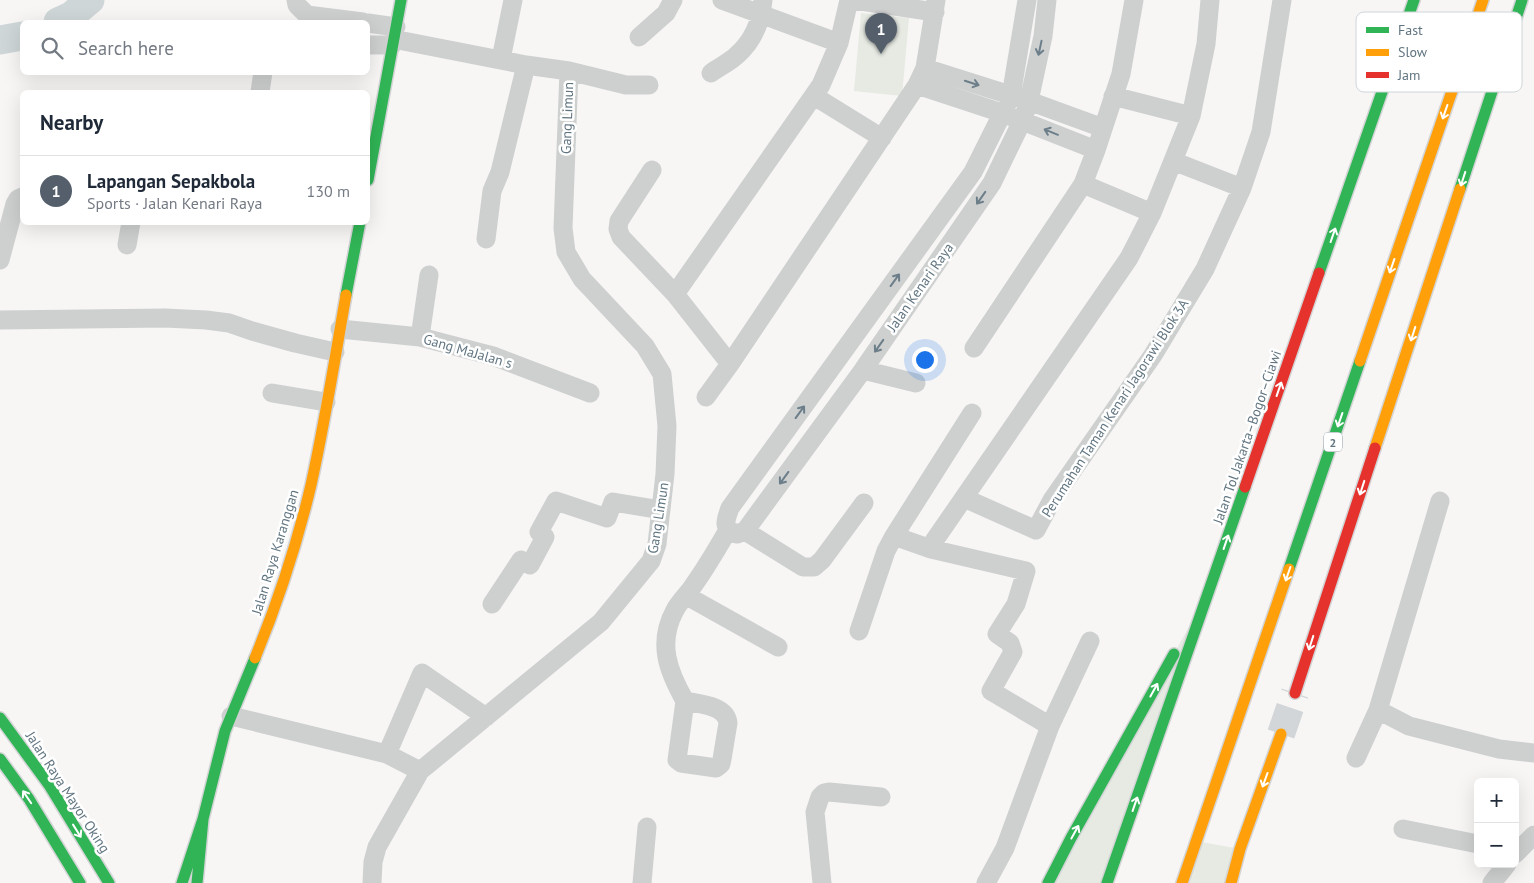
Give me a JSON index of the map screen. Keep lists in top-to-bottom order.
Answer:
{
  "streets": {
    "main road": [
      "Jalan Tol Jakarta–Bogor–Ciawi",
      "2",
      "Jalan Raya Karanggan",
      "Jalan Raya Mayor Oking"
    ],
    "street": [
      "Gang Limun",
      "Jalan Kenari Raya",
      "Gang MaJalan s",
      "Perumahan Taman Kenari Jagorawi Blok 3A"
    ]
  },
  "crossings": [
    ["Gang MaJalan s", "Jalan Raya Karanggan"]
  ],
  "legend": ["Fast", "Slow", "Jam"],
  "page": {
    "pins": "1",
    "search": "Search here",
    "heading": "Nearby",
    "list": [
      {
        "mark": "1",
        "name": "Lapangan Sepakbola",
        "note": "Sports · Jalan Kenari Raya",
        "value": "130 m"
      }
    ],
    "map_buttons": ["+", "−"]
  }
}
